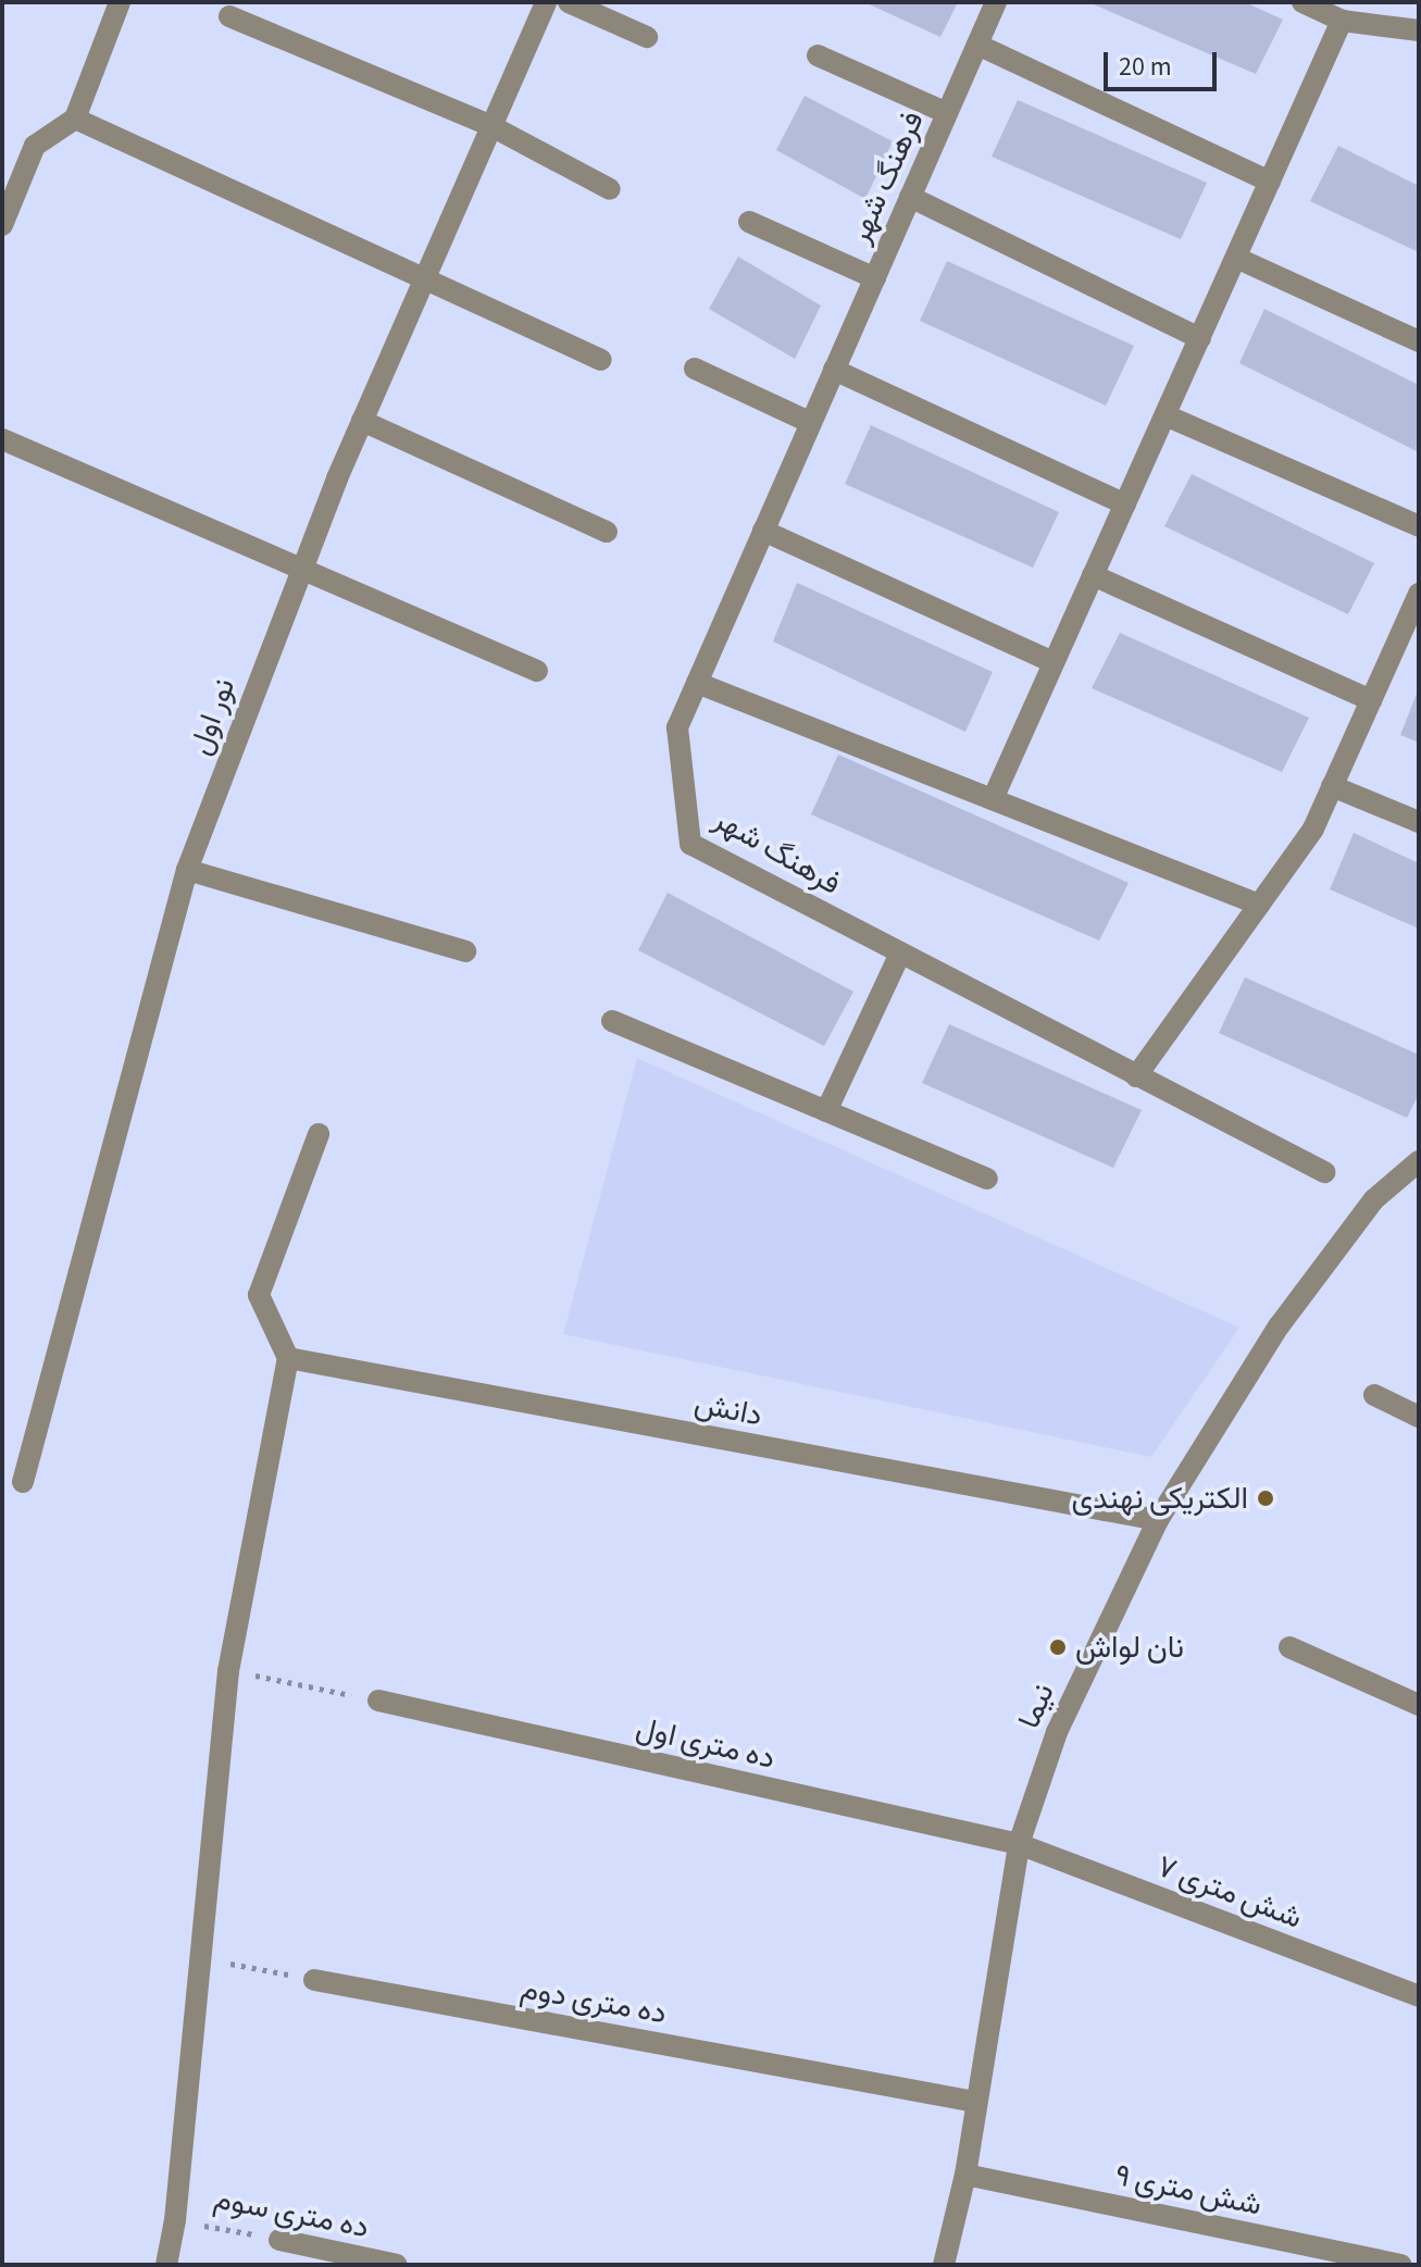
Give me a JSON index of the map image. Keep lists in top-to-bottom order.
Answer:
{
  "streets": {
    "street": [
      "فرهنگ شهر",
      "نور اول",
      "دانش",
      "نیما",
      "ده متری اول",
      "۷ شش متری",
      "ده متری دوم",
      "۹ شش متری",
      "ده متری سوم"
    ]
  },
  "crossings": [
    ["دانش", "نیما"],
    ["نیما", "ده متری اول"],
    ["نیما", "۷ شش متری"],
    ["نیما", "ده متری دوم"],
    ["نیما", "۹ شش متری"],
    ["ده متری اول", "۷ شش متری"]
  ],
  "places": ["الکتریکی نهندی", "نان لواش"],
  "scale_bar": "20 m"
}
